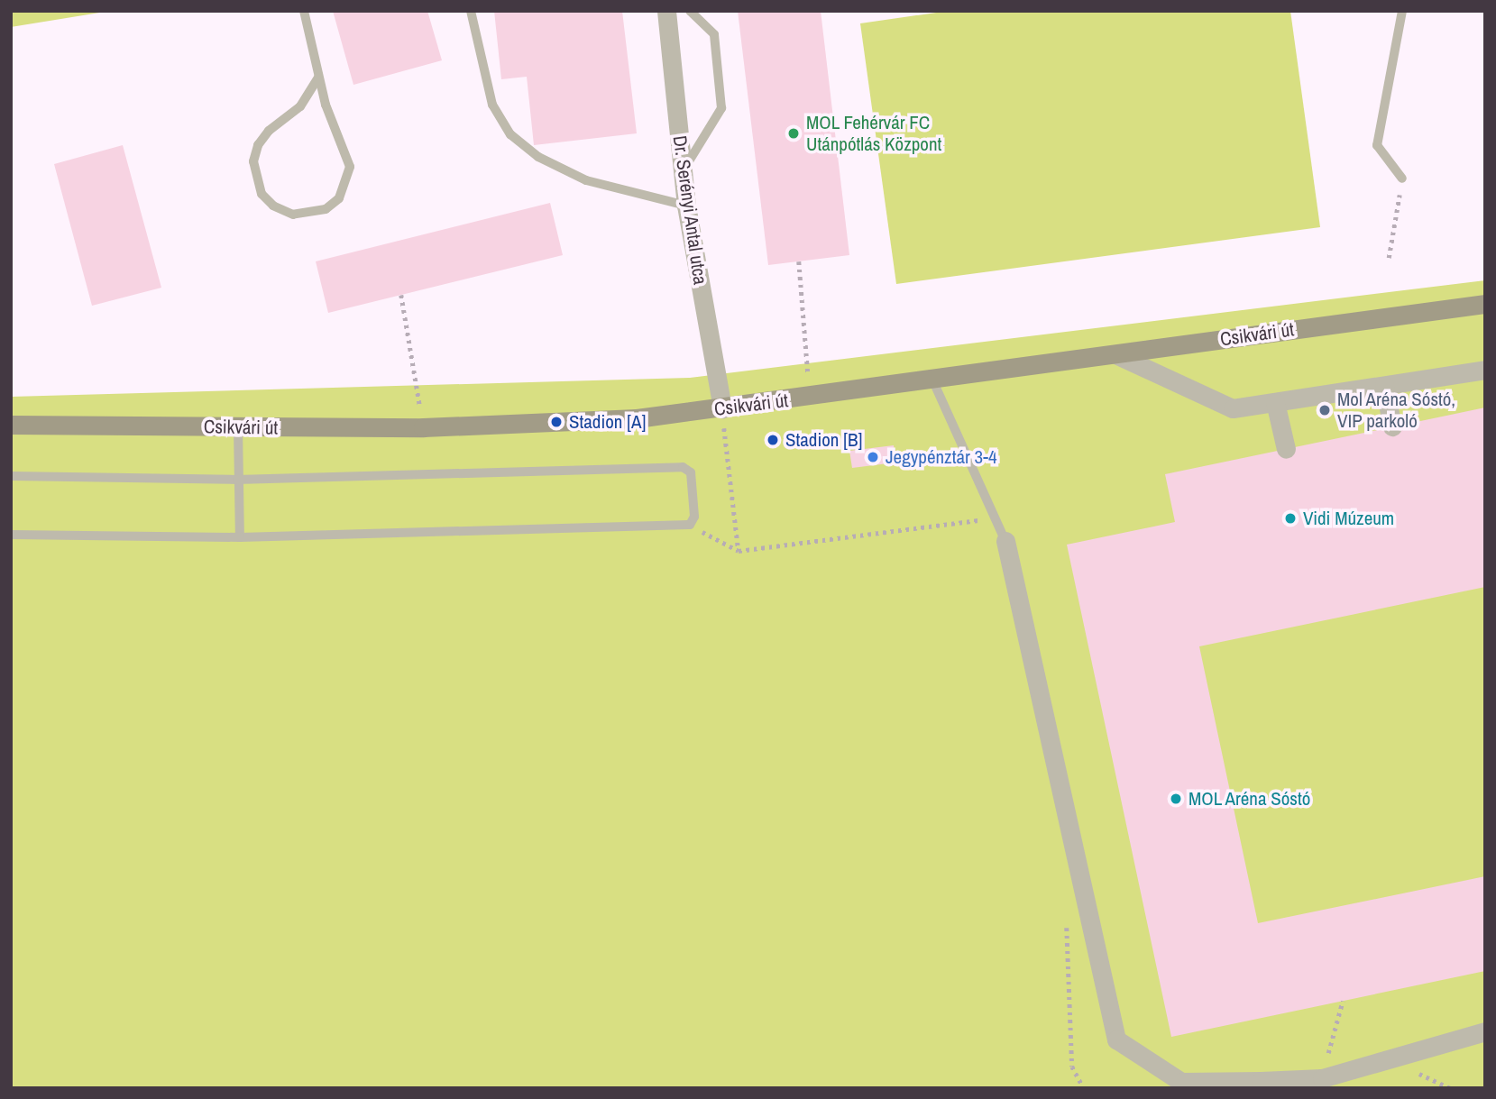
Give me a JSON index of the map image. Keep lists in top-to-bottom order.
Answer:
{
  "streets": {
    "street": ["Dr. Serényi Antal utca", "Csikvári út"]
  },
  "crossings": [
    ["Dr. Serényi Antal utca", "Csikvári út"]
  ],
  "places": [
    "MOL Fehérvár FC Utánpótlás Központ",
    "Mol Aréna Sóstó, VIP parkoló",
    "Stadion [A]",
    "Stadion [B]",
    "Jegypénztár 3-4",
    "Vidi Múzeum",
    "MOL Aréna Sóstó"
  ]
}
